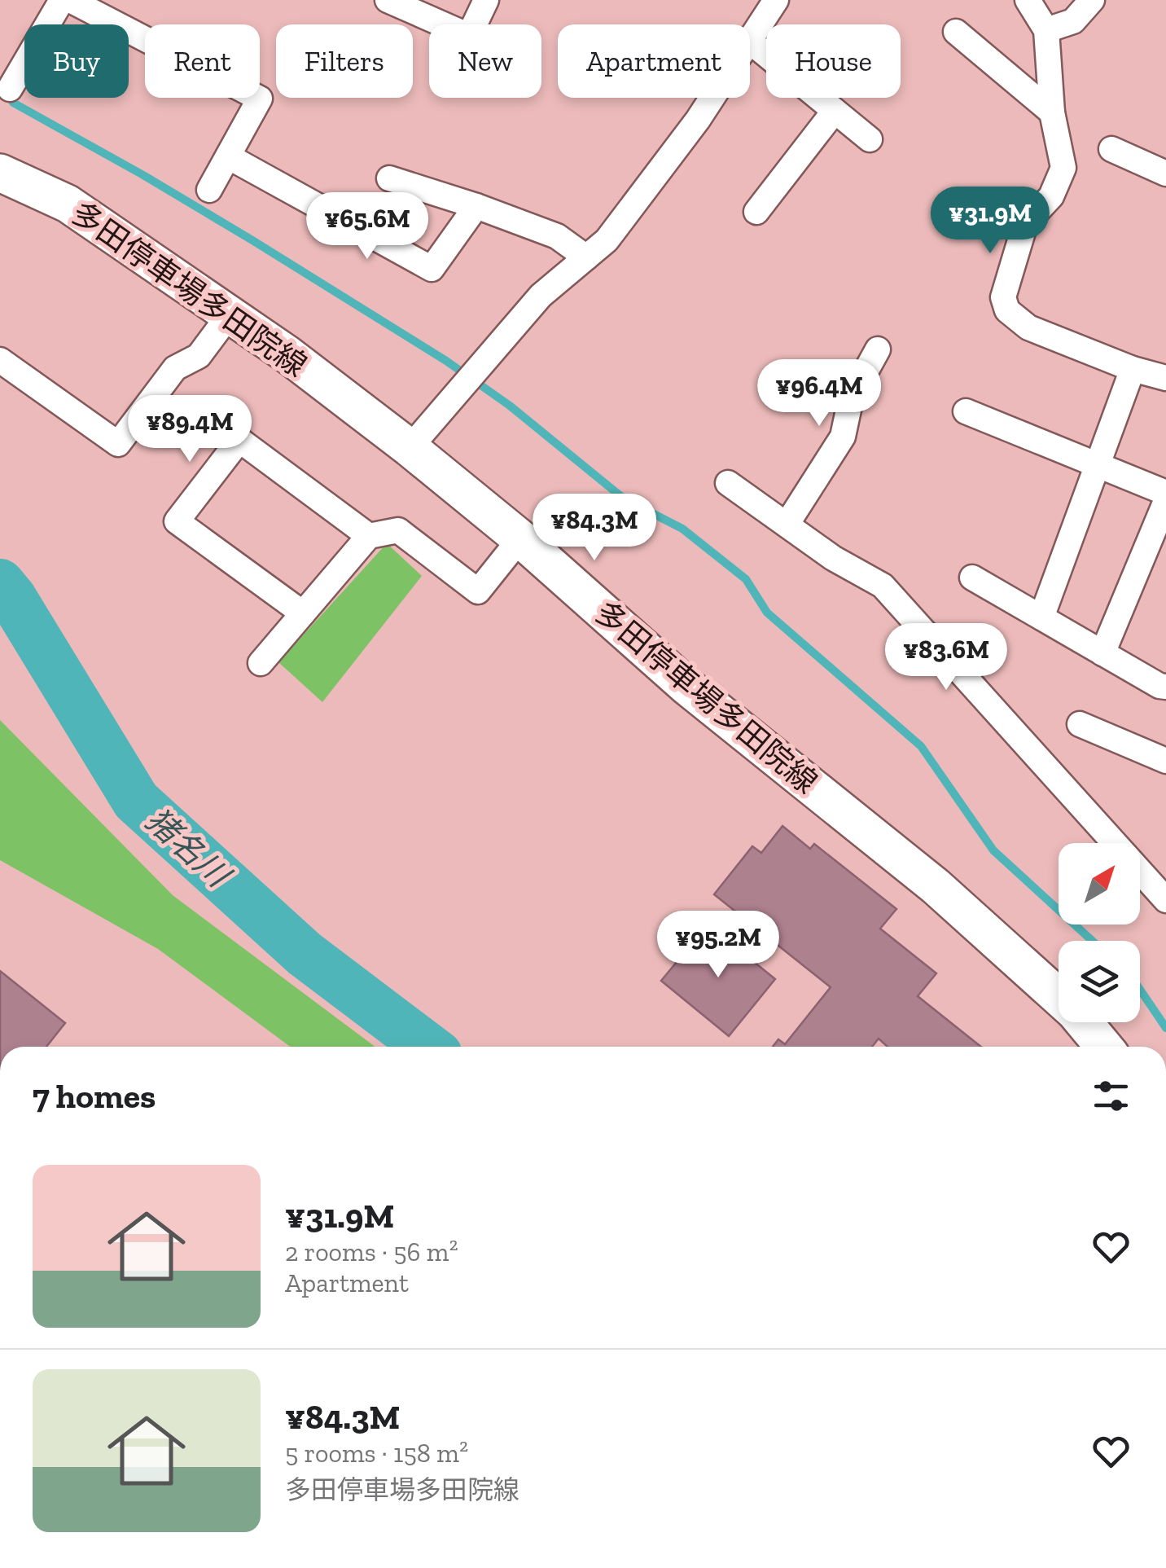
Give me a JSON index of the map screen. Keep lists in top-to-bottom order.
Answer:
{
  "streets": {
    "main road": ["多田停車場多田院線"]
  },
  "water": ["猪名川"],
  "north": "top right",
  "page": {
    "chip": [
      "Buy",
      "Rent",
      "Filters",
      "New",
      "Apartment",
      "House"
    ],
    "price": [
      "¥31.9M",
      "¥65.6M",
      "¥96.4M",
      "¥89.4M",
      "¥84.3M",
      "¥83.6M",
      "¥95.2M"
    ],
    "heading": "7 homes",
    "list": [
      {
        "name": "¥31.9M",
        "note": "2 rooms · 56 m² · Apartment"
      },
      {
        "name": "¥84.3M",
        "note": "5 rooms · 158 m² · 多田停車場多田院線"
      }
    ]
  }
}
